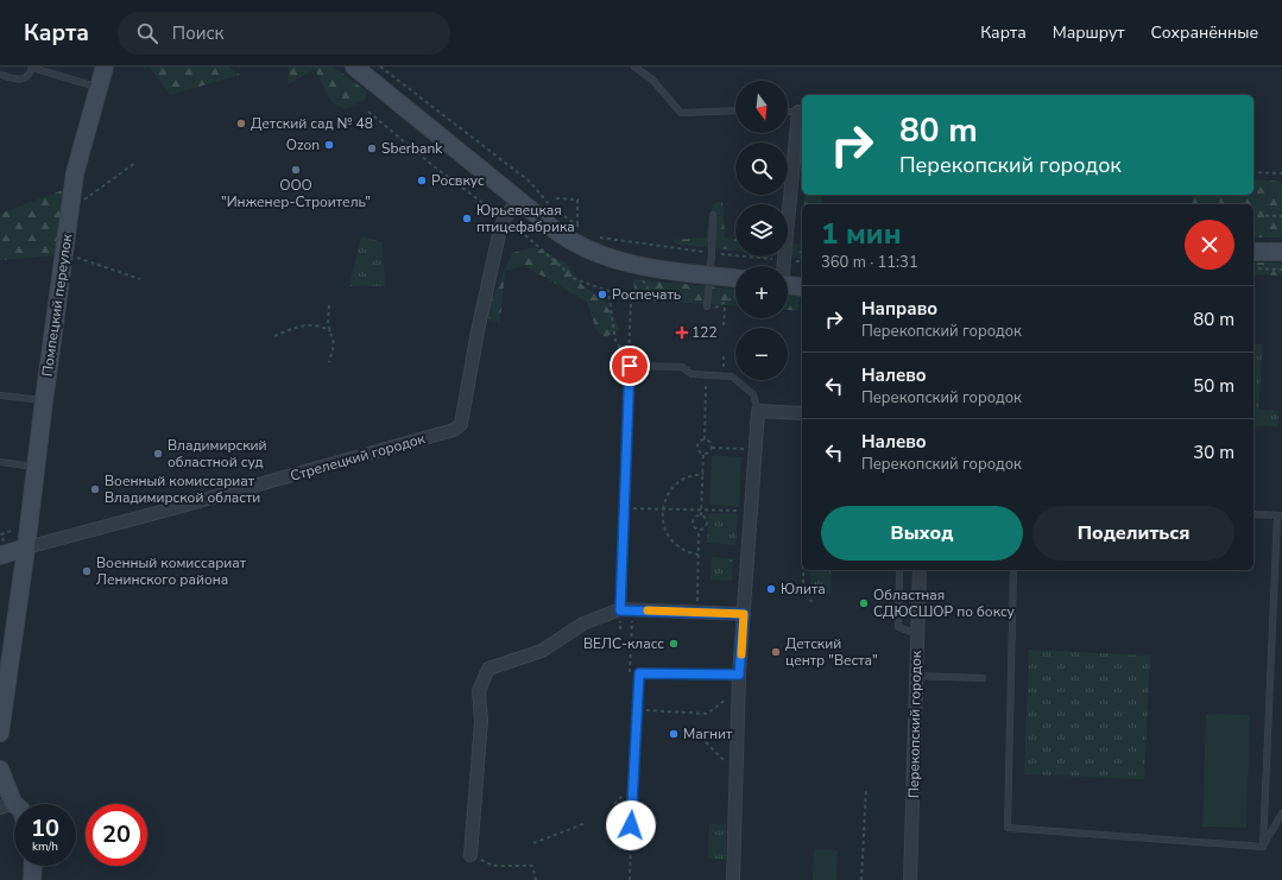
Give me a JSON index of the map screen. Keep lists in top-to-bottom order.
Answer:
{
  "streets": {
    "street": ["Помпецкий переулок", "Стрелецкий городок", "Перекопский городок"]
  },
  "crossings": [
    ["Помпецкий переулок", "Стрелецкий городок"]
  ],
  "places": {
    "other": [
      "Детский сад № 48",
      "Ozon",
      "Sberbank",
      "ООО \"Инженер-Строитель\"",
      "Росвкус",
      "Юрьевецкая птицефабрика",
      "Роспечать",
      "Владимирский областной суд",
      "Военный комиссариат Владимирской области",
      "Военный комиссариат Ленинского района",
      "Юлита",
      "Областная СДЮСШОР по боксу",
      "ВЕЛС-класс",
      "Детский центр \"Веста\"",
      "Магнит"
    ],
    "health": ["122"]
  },
  "north": "bottom",
  "page": {
    "header": "Карта",
    "search": "Поиск",
    "nav": ["Карта", "Маршрут", "Сохранённые"],
    "map_buttons": ["+", "−"],
    "turn": ["80 m", "Перекопский городок"],
    "heading": ["1 мин", "360 m · 11:31"],
    "list": [
      {
        "name": "Направо",
        "note": "Перекопский городок",
        "value": "80 m"
      },
      {
        "name": "Налево",
        "note": "Перекопский городок",
        "value": "50 m"
      },
      {
        "name": "Налево",
        "note": "Перекопский городок",
        "value": "30 m"
      }
    ],
    "buttons": ["Выход", "Поделиться"],
    "speed": "10 km/h",
    "limit": "20"
  }
}
